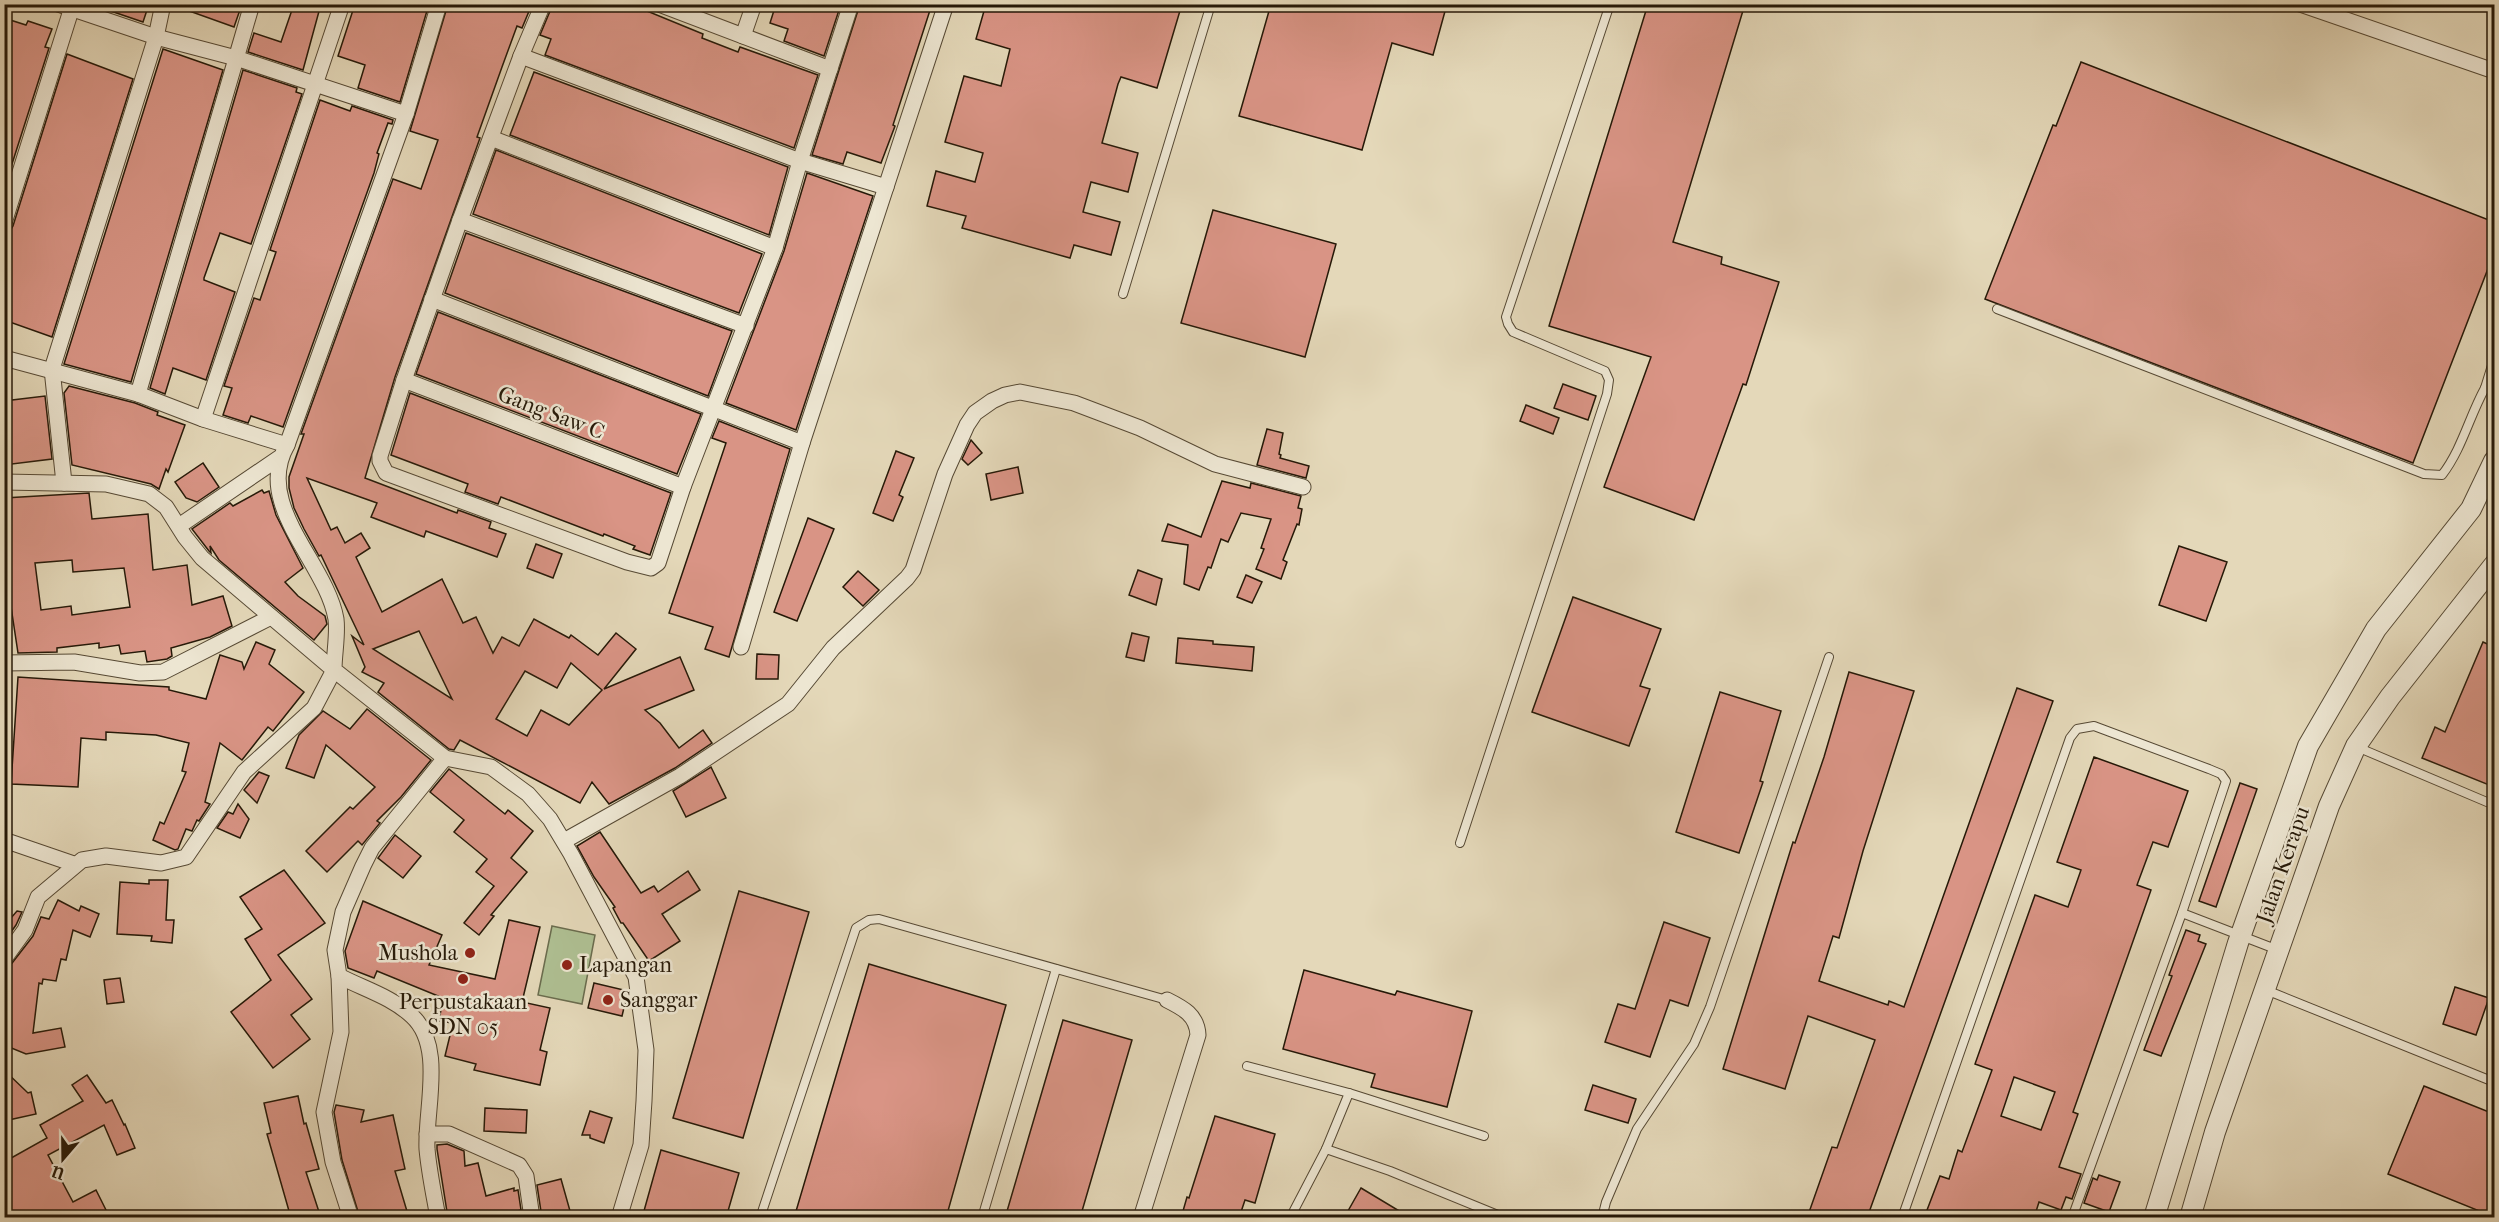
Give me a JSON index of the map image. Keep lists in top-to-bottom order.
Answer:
{
  "streets": {
    "street": ["Gang Saw C", "Jalan Kerapu"]
  },
  "places": [
    "Mushola",
    "Lapangan",
    "Perpustakaan SDN 05",
    "Sanggar"
  ],
  "north": "bottom"
}
